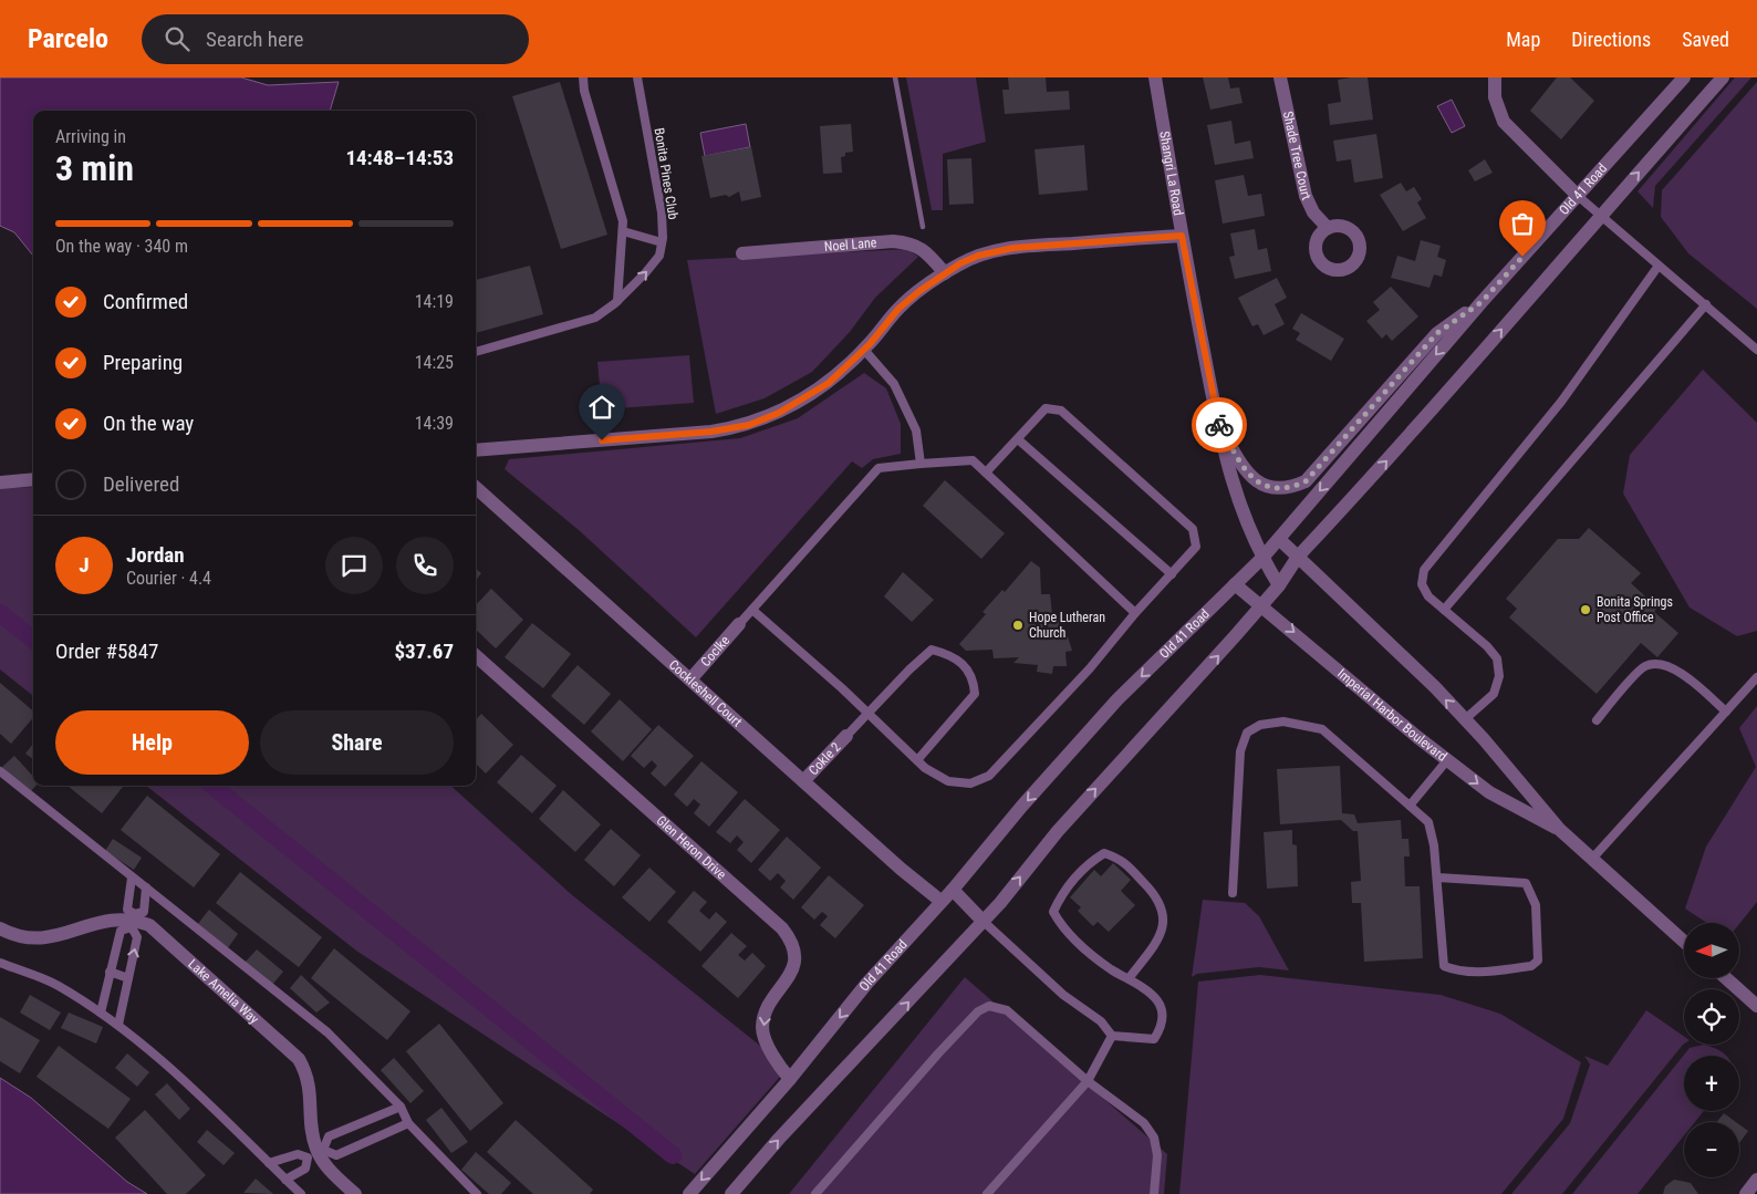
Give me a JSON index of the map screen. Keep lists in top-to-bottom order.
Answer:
{
  "streets": {
    "street": [
      "Shade Tree Court",
      "Shangri La Road",
      "Old 41 Road",
      "Noel Lane",
      "Coclke",
      "Cockleshell Court",
      "Imperial Harbor Boulevard",
      "Cokle 2",
      "Glen Heron Drive",
      "Lake Amelia Way"
    ],
    "lane": ["Bonita Pines Club"]
  },
  "crossings": [
    ["Shangri La Road", "Old 41 Road"],
    ["Old 41 Road", "Cockleshell Court"],
    ["Old 41 Road", "Imperial Harbor Boulevard"],
    ["Old 41 Road", "Glen Heron Drive"],
    ["Coclke", "Cockleshell Court"],
    ["Cockleshell Court", "Cokle 2"]
  ],
  "one_way": ["Glen Heron Drive"],
  "places": ["Bonita Springs Post Office", "Hope Lutheran Church"],
  "north": "left",
  "page": {
    "header": "Parcelo",
    "search": "Search here",
    "nav": ["Map", "Directions", "Saved"],
    "heading": ["3 min", "Arriving in", "14:48–14:53"],
    "panel": [
      "Jordan",
      "Courier · 4.4",
      "Order #5847",
      "$37.67"
    ],
    "bar": "On the way · 340 m",
    "list": [
      ["Confirmed", "14:19"],
      ["Preparing", "14:25"],
      ["On the way", "14:39"],
      "Delivered"
    ],
    "round": "J",
    "buttons": ["Help", "Share"],
    "map_buttons": ["+", "−"]
  }
}
